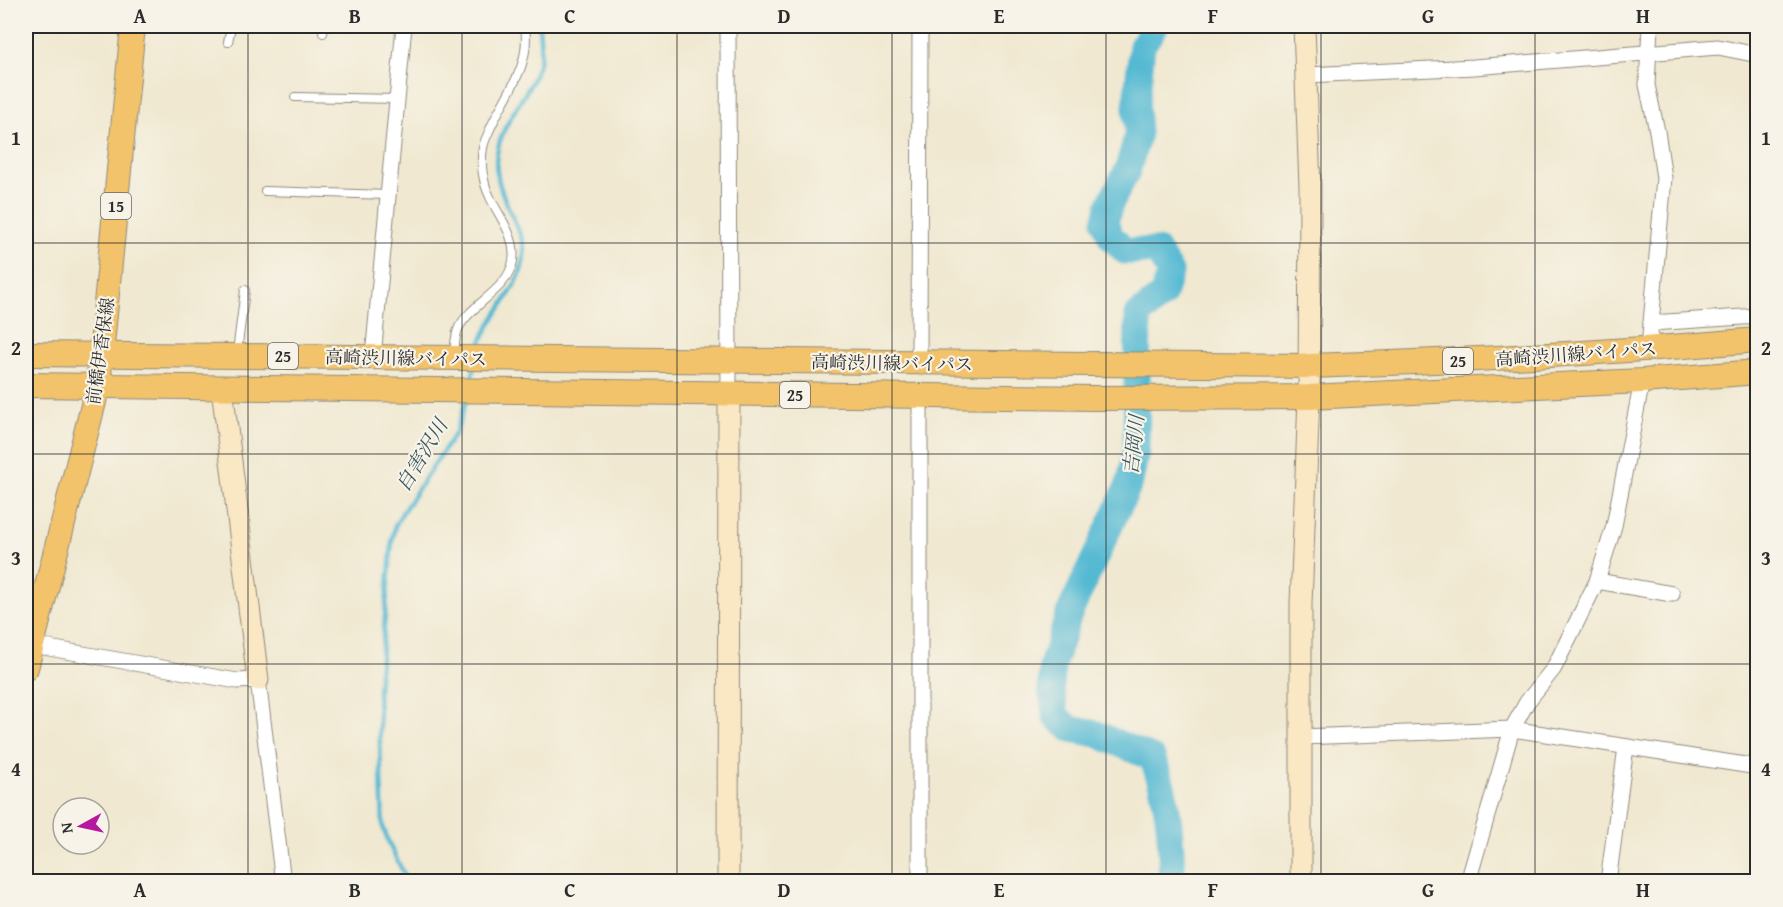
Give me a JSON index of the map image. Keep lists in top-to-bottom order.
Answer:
{
  "streets": {
    "main road": [
      "15",
      "前橋伊香保線",
      "高崎渋川線バイパス",
      "25"
    ]
  },
  "crossings": [
    ["前橋伊香保線", "高崎渋川線バイパス"]
  ],
  "water": ["吉岡川", "自害沢川"],
  "north": "left",
  "grid": {
    "columns": [
      "A",
      "B",
      "C",
      "D",
      "E",
      "F",
      "G",
      "H"
    ],
    "rows": [
      "1",
      "2",
      "3",
      "4"
    ]
  }
}
